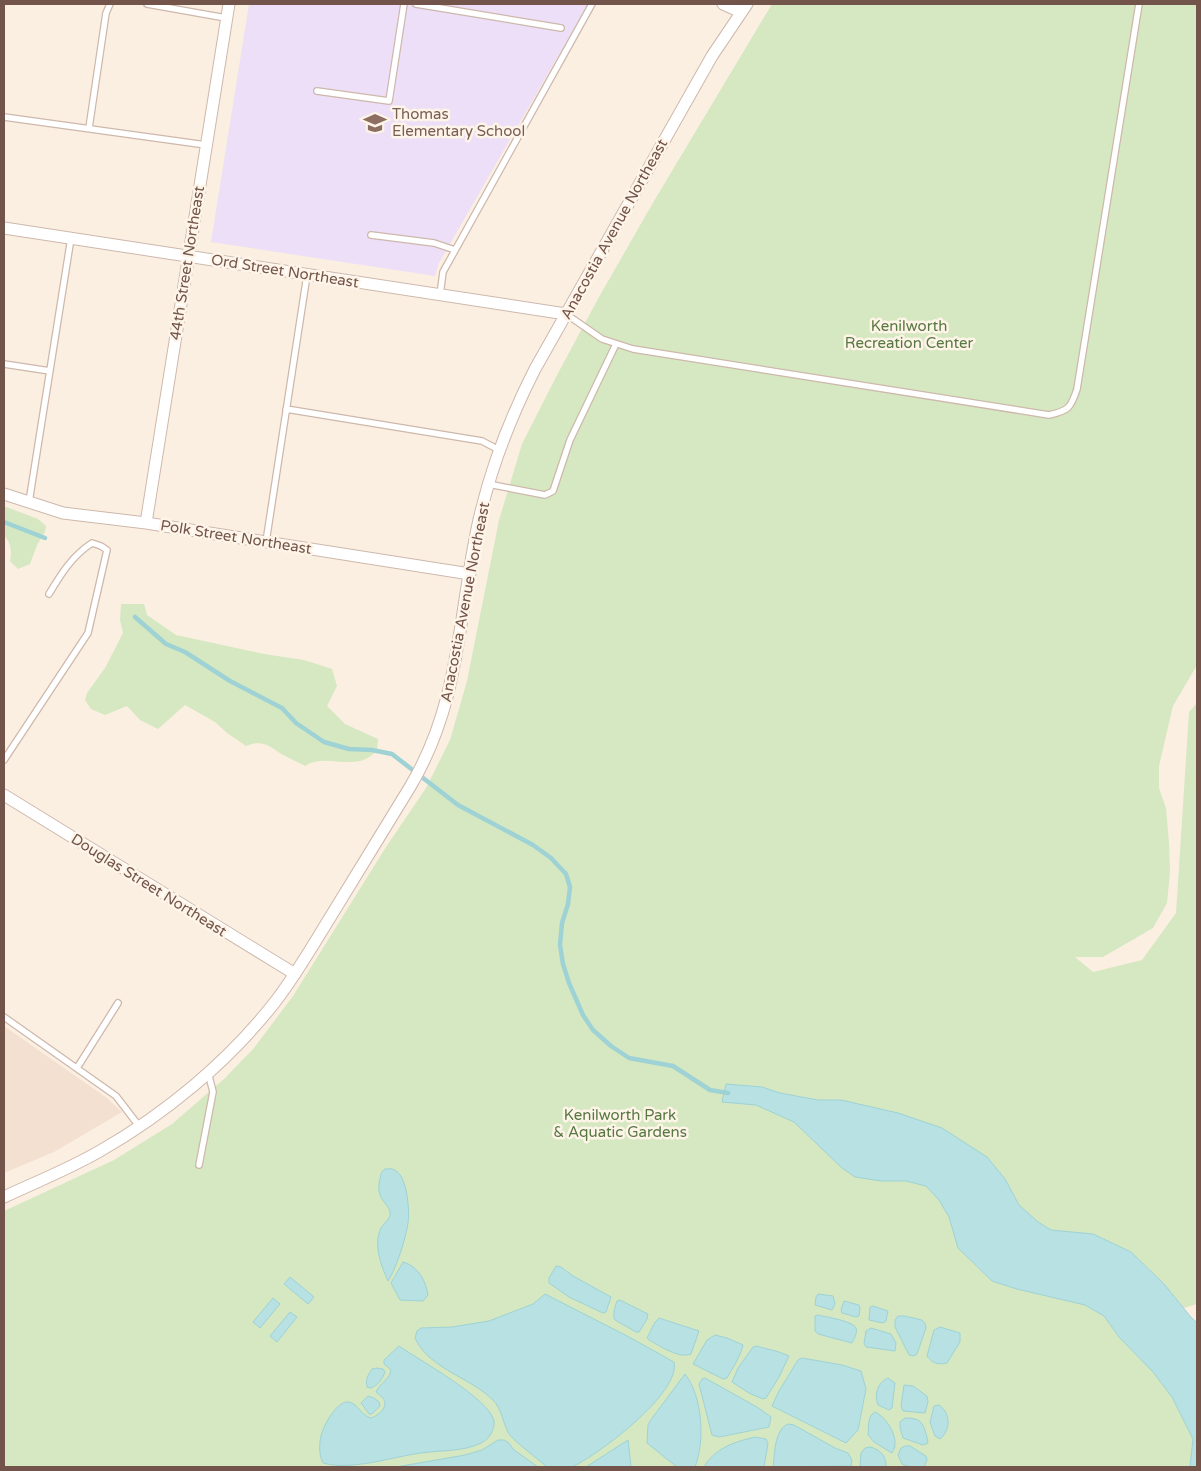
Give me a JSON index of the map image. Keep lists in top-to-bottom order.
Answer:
{
  "streets": {
    "street": [
      "Anacostia Avenue Northeast",
      "44th Street Northeast",
      "Ord Street Northeast",
      "Polk Street Northeast",
      "Douglas Street Northeast"
    ]
  },
  "crossings": [
    ["Anacostia Avenue Northeast", "Ord Street Northeast"],
    ["Anacostia Avenue Northeast", "Polk Street Northeast"],
    ["Anacostia Avenue Northeast", "Douglas Street Northeast"],
    ["44th Street Northeast", "Ord Street Northeast"],
    ["44th Street Northeast", "Polk Street Northeast"]
  ],
  "parks": ["Kenilworth Recreation Center", "Kenilworth Park & Aquatic Gardens"],
  "places": {
    "school or university": ["Thomas Elementary School"]
  }
}
